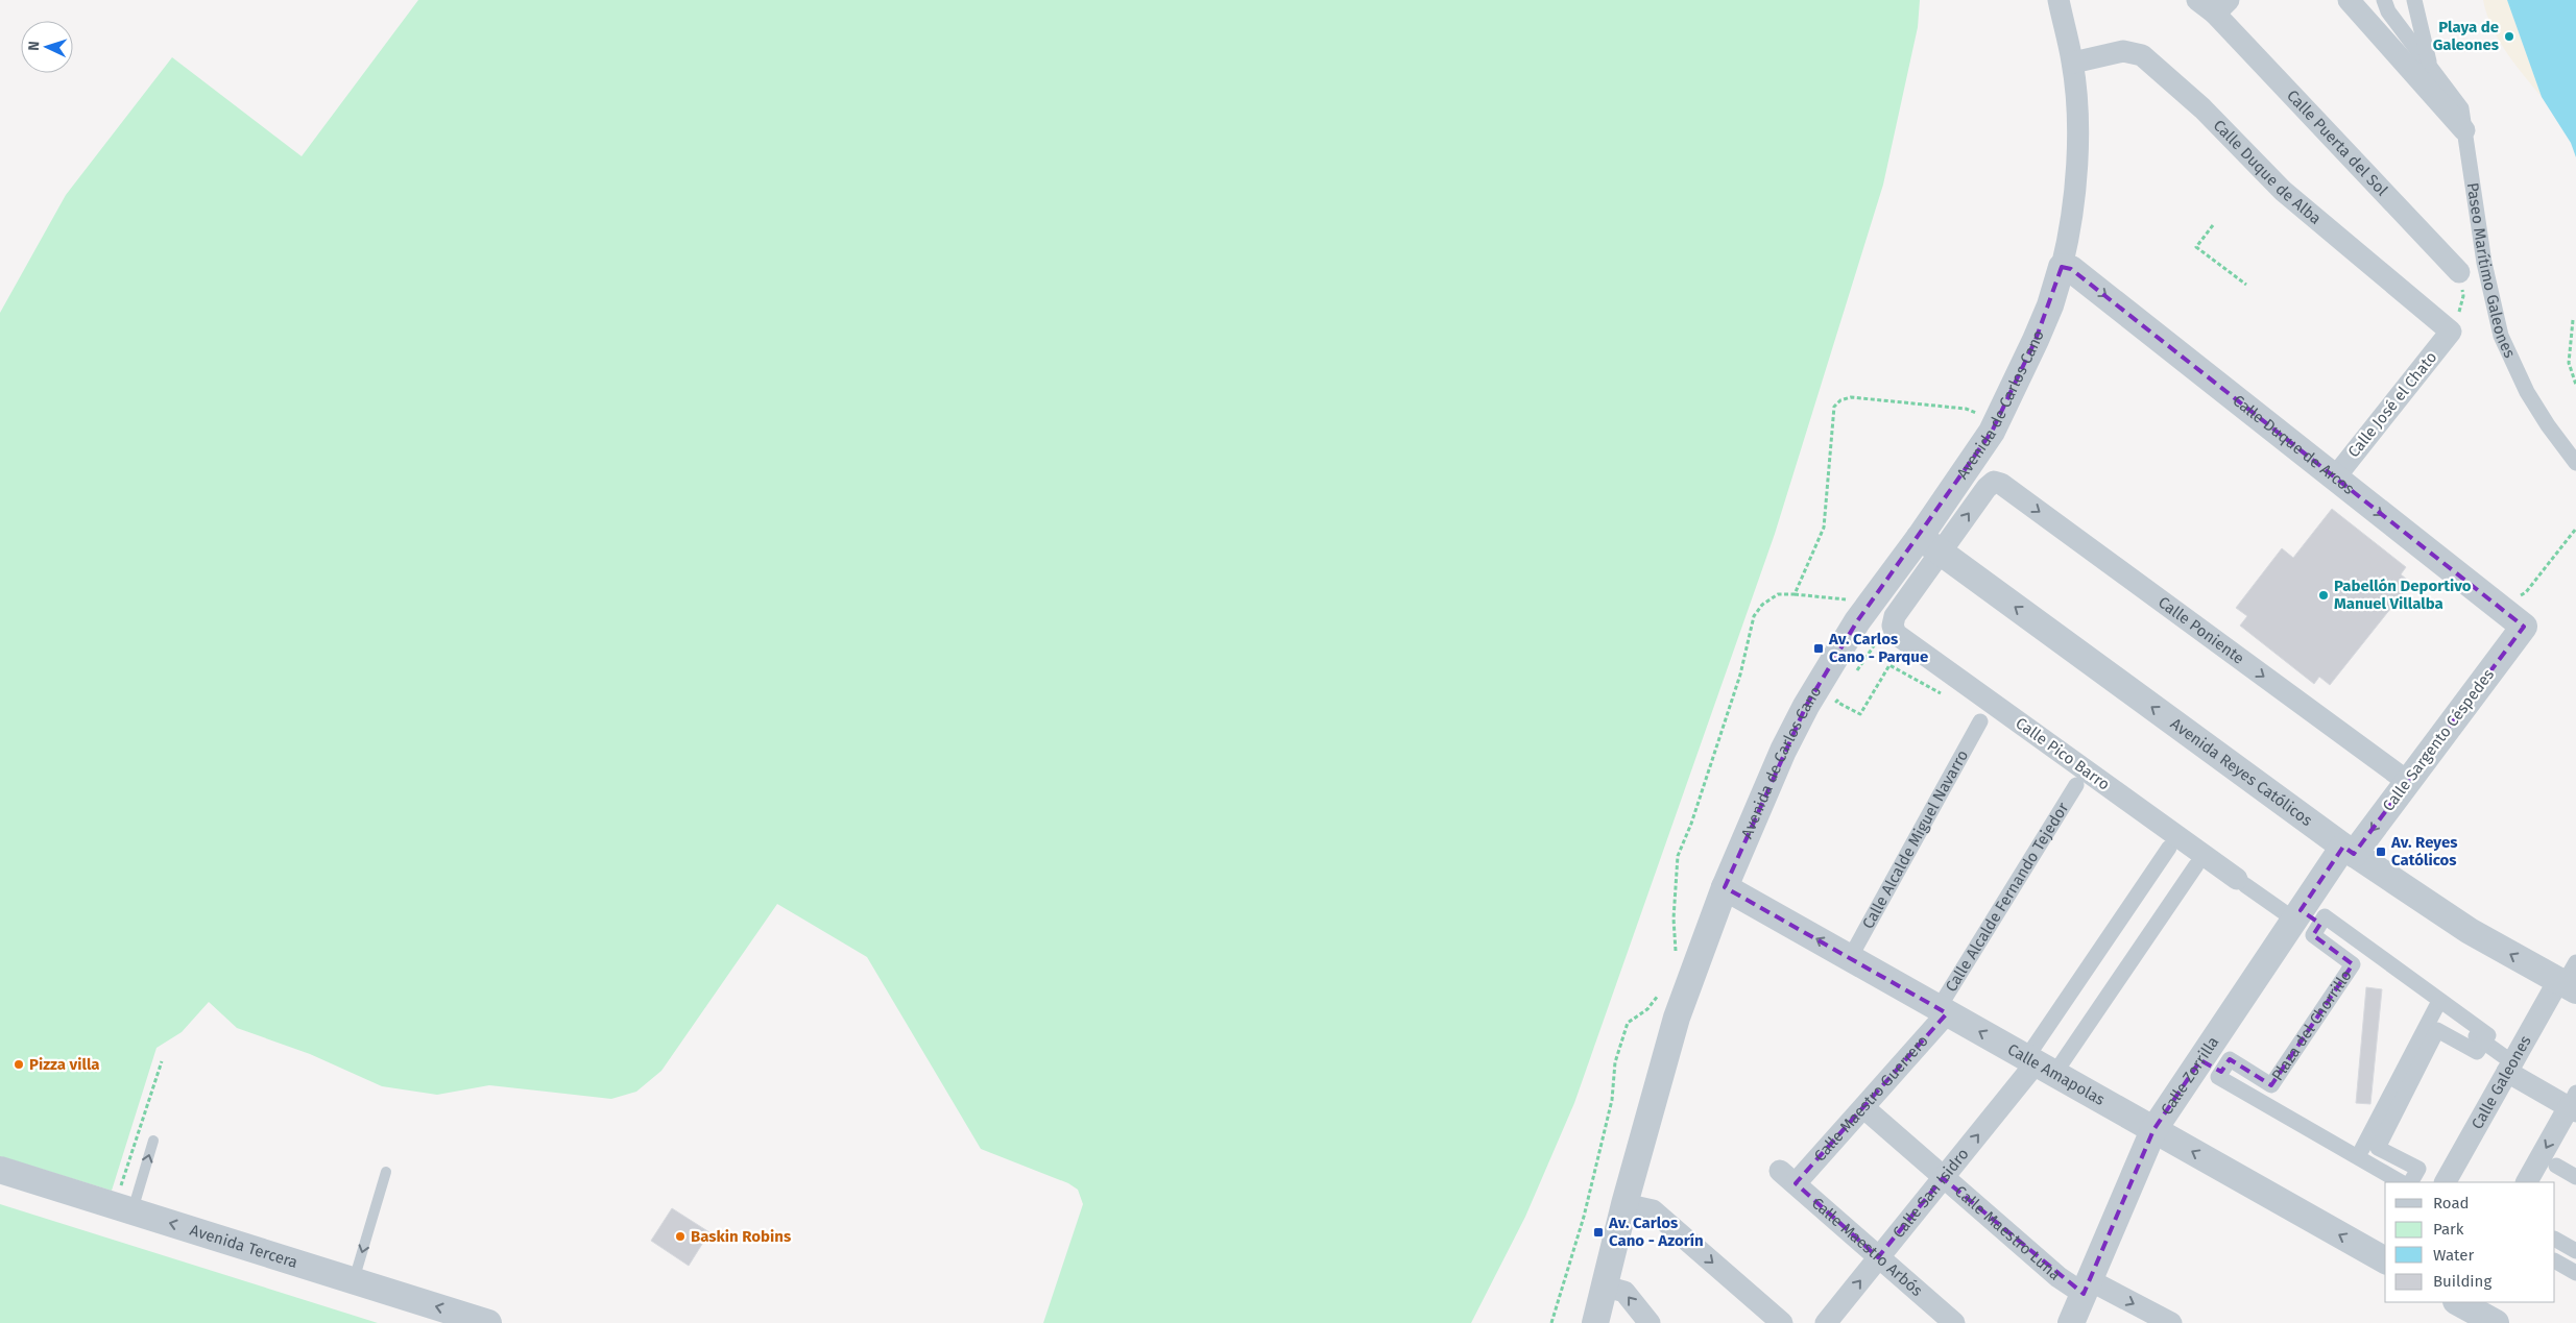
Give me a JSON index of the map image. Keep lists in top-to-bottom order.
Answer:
{
  "streets": {
    "street": [
      "Calle Puerta del Sol",
      "Calle Duque de Alba",
      "Paseo Marítimo Galeones",
      "Avenida de Carlos Cano",
      "Calle José el Chato",
      "Calle Duque de Arcos",
      "Calle Poniente",
      "Calle Sargento Céspedes",
      "Calle Pico Barro",
      "Avenida Reyes Católicos",
      "Calle Alcalde Miguel Navarro",
      "Calle Alcalde Fernando Tejedor",
      "Plaza del Chorrillo",
      "Calle Amapolas",
      "Calle Zorrilla",
      "Calle Galeones",
      "Calle Maestro Guerrero",
      "Calle San Isidro",
      "Calle Maestro Luna",
      "Avenida Tercera",
      "Calle Maestro Arbós"
    ]
  },
  "crossings": [
    ["Calle Duque de Alba", "Avenida de Carlos Cano"],
    ["Calle Duque de Alba", "Calle José el Chato"],
    ["Avenida de Carlos Cano", "Calle Duque de Arcos"],
    ["Avenida de Carlos Cano", "Calle Poniente"],
    ["Avenida de Carlos Cano", "Calle Pico Barro"],
    ["Avenida de Carlos Cano", "Avenida Reyes Católicos"],
    ["Avenida de Carlos Cano", "Calle Amapolas"],
    ["Calle José el Chato", "Calle Duque de Arcos"],
    ["Calle Duque de Arcos", "Calle Sargento Céspedes"],
    ["Calle Poniente", "Calle Sargento Céspedes"],
    ["Calle Sargento Céspedes", "Avenida Reyes Católicos"],
    ["Calle Sargento Céspedes", "Calle Zorrilla"],
    ["Calle Pico Barro", "Plaza del Chorrillo"],
    ["Calle Pico Barro", "Calle Zorrilla"],
    ["Avenida Reyes Católicos", "Calle Zorrilla"],
    ["Avenida Reyes Católicos", "Calle Galeones"],
    ["Calle Alcalde Miguel Navarro", "Calle Amapolas"],
    ["Calle Alcalde Fernando Tejedor", "Calle Amapolas"],
    ["Calle Alcalde Fernando Tejedor", "Calle Maestro Guerrero"],
    ["Plaza del Chorrillo", "Calle Zorrilla"],
    ["Plaza del Chorrillo", "Calle Galeones"],
    ["Calle Amapolas", "Calle Zorrilla"],
    ["Calle Amapolas", "Calle Maestro Guerrero"],
    ["Calle Amapolas", "Calle San Isidro"],
    ["Calle Zorrilla", "Calle Maestro Luna"],
    ["Calle Maestro Guerrero", "Calle Maestro Luna"],
    ["Calle Maestro Guerrero", "Calle Maestro Arbós"],
    ["Calle San Isidro", "Calle Maestro Luna"],
    ["Calle San Isidro", "Calle Maestro Arbós"]
  ],
  "one_way": [
    "Calle Duque de Arcos",
    "Calle Poniente",
    "Avenida Reyes Católicos",
    "Calle San Isidro"
  ],
  "places": {
    "other": [
      "Playa de Galeones",
      "Pabellón Deportivo Manuel Villalba",
      "Pizza villa",
      "Baskin Robins"
    ],
    "transit": ["Av. Carlos Cano - Parque", "Av. Reyes Católicos", "Av. Carlos Cano - Azorín"]
  },
  "legend": [
    "Road",
    "Park",
    "Water",
    "Building"
  ],
  "north": "left"
}
